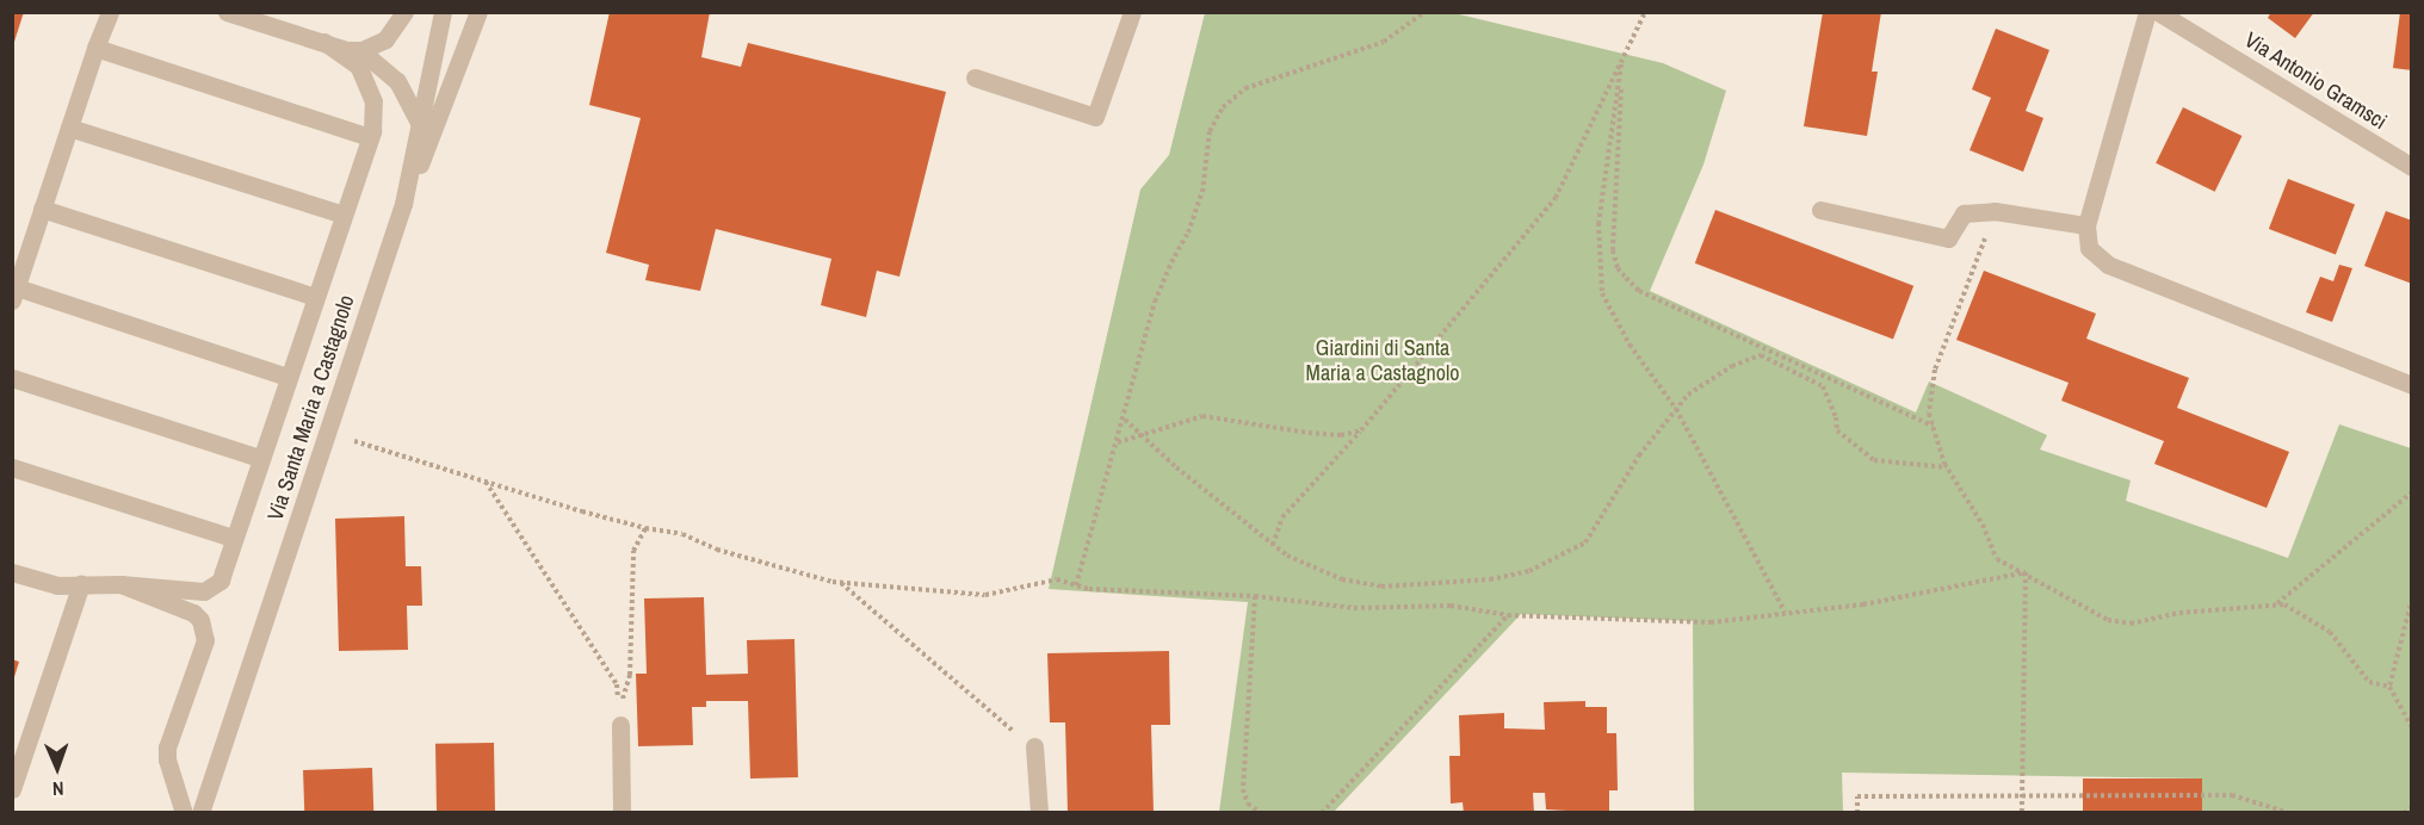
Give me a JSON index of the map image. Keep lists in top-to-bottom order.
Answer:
{
  "streets": {
    "street": ["Via Antonio Gramsci", "Via Santa Maria a Castagnolo"]
  },
  "parks": ["Giardini di Santa Maria a Castagnolo"],
  "north": "bottom"
}
